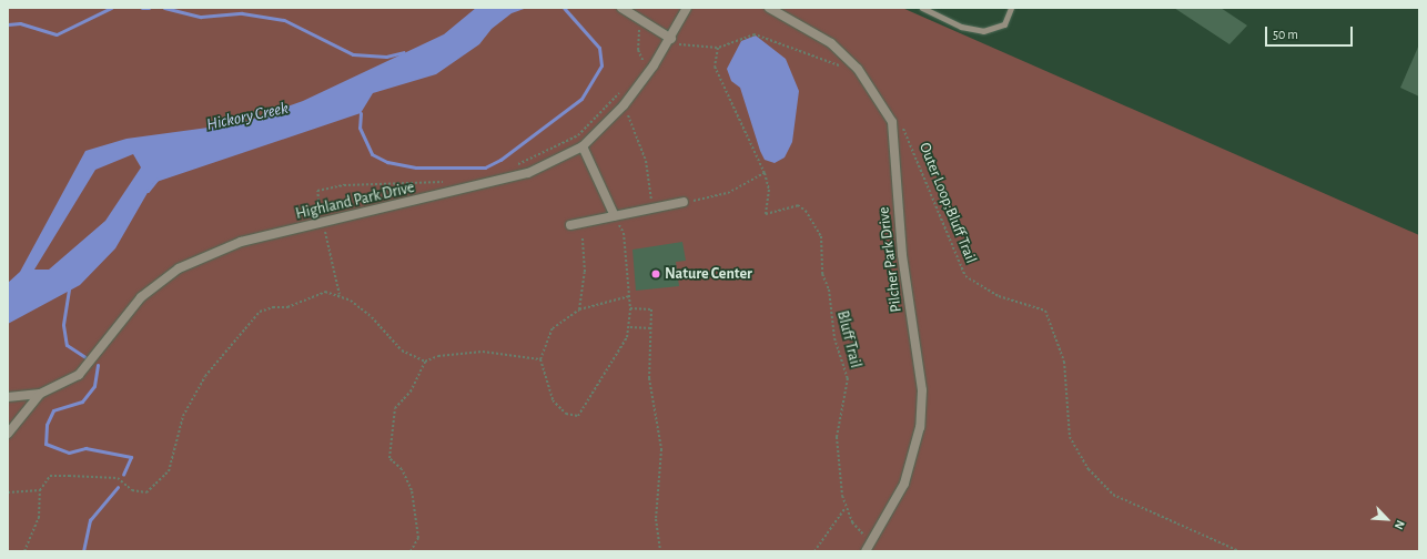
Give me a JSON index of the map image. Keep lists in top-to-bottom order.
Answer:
{
  "streets": {
    "street": ["Highland Park Drive", "Pilcher Park Drive"],
    "path": ["Outer Loop;Bluff Trail", "Bluff Trail"]
  },
  "water": ["Hickory Creek"],
  "places": ["Nature Center"],
  "scale_bar": "50 m",
  "north": "bottom right"
}
